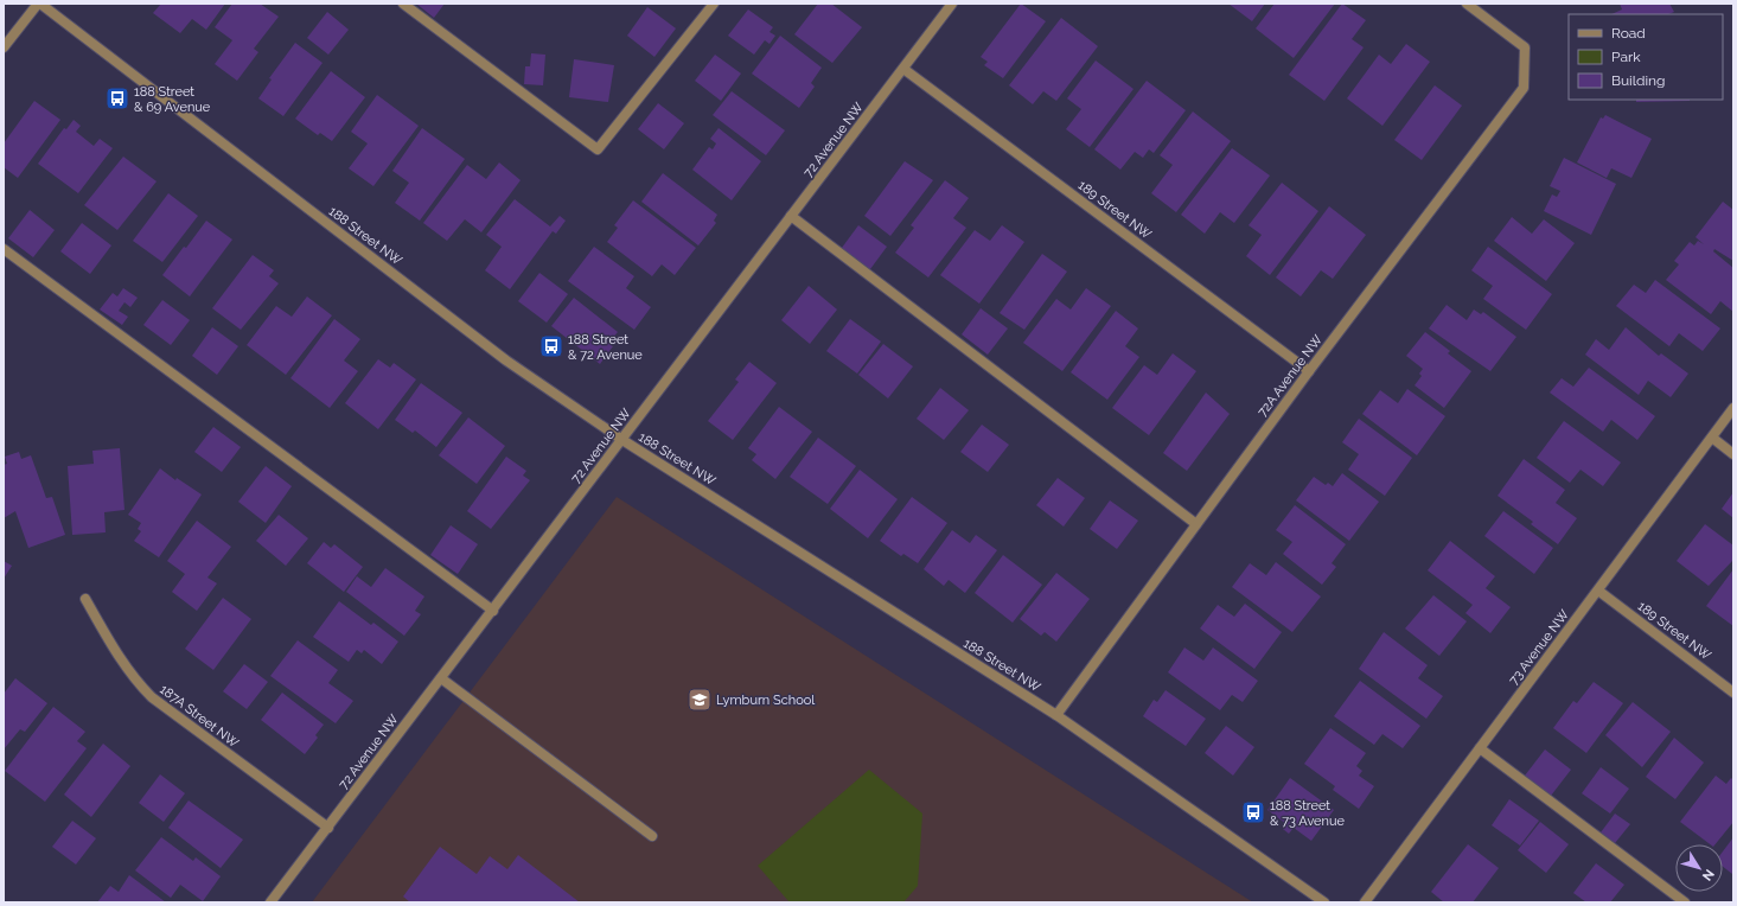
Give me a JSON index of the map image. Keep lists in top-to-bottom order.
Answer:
{
  "streets": {
    "street": [
      "72 Avenue NW",
      "189 Street NW",
      "188 Street NW",
      "72A Avenue NW",
      "73 Avenue NW",
      "187A Street NW"
    ]
  },
  "crossings": [
    ["72 Avenue NW", "189 Street NW"],
    ["72 Avenue NW", "188 Street NW"],
    ["72 Avenue NW", "187A Street NW"],
    ["189 Street NW", "72A Avenue NW"],
    ["189 Street NW", "73 Avenue NW"],
    ["188 Street NW", "72A Avenue NW"]
  ],
  "places": {
    "bus stop": ["188 Street & 69 Avenue", "188 Street & 72 Avenue", "188 Street & 73 Avenue"],
    "school or university": ["Lymburn School"]
  },
  "legend": ["Road", "Park", "Building"],
  "north": "bottom right"
}
